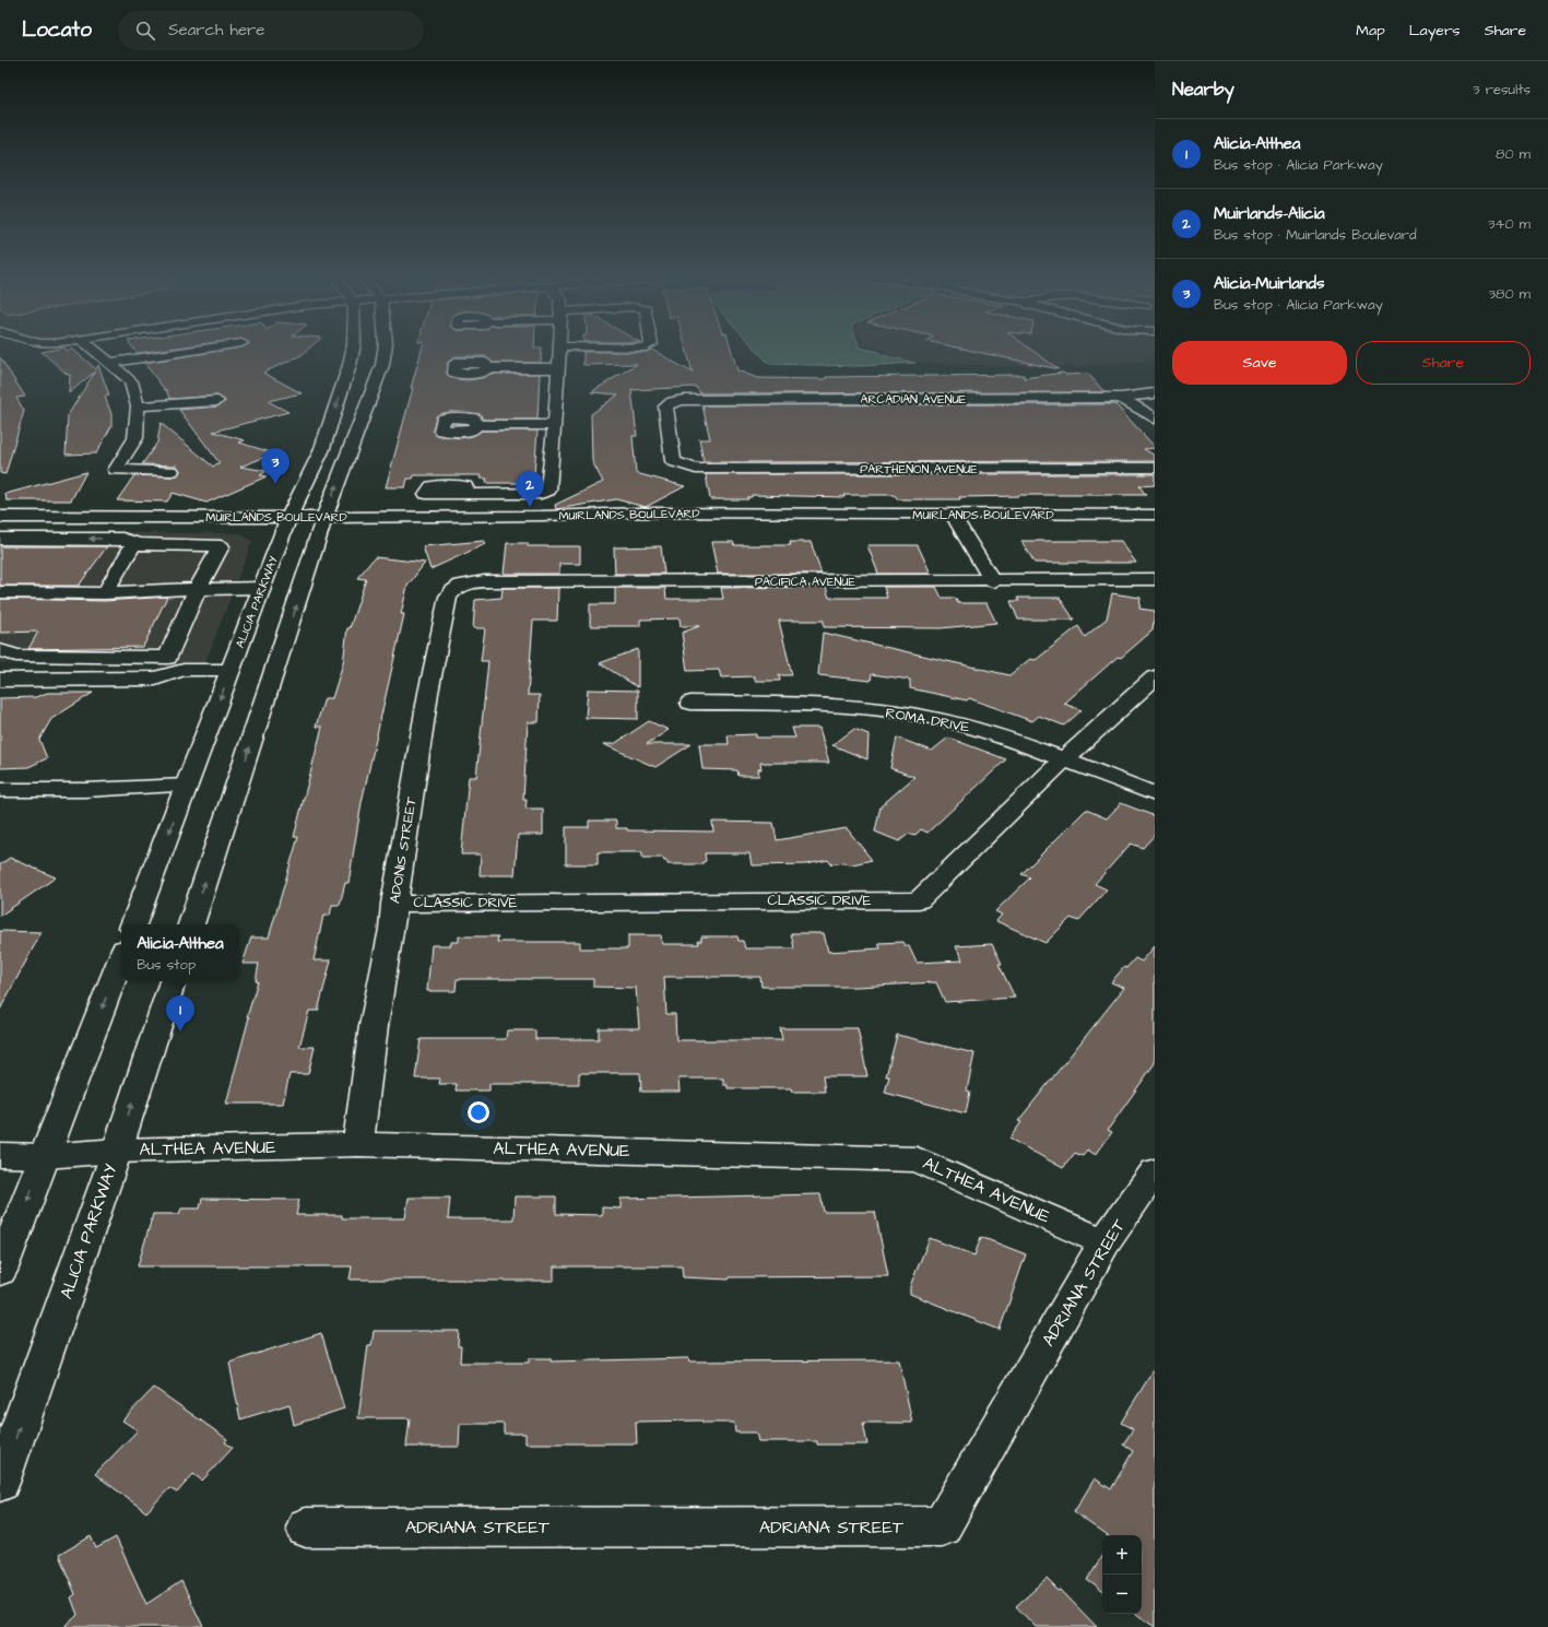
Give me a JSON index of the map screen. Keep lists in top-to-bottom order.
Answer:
{
  "streets": {
    "street": [
      "ARCADIAN AVENUE",
      "PARTHENON AVENUE",
      "MUIRLANDS BOULEVARD",
      "PACIFICA AVENUE",
      "ALICIA PARKWAY",
      "ROMA DRIVE",
      "ADONIS STREET",
      "CLASSIC DRIVE",
      "ALTHEA AVENUE",
      "ADRIANA STREET"
    ]
  },
  "crossings": [
    ["ARCADIAN AVENUE", "PARTHENON AVENUE"],
    ["MUIRLANDS BOULEVARD", "ALICIA PARKWAY"],
    ["PACIFICA AVENUE", "ADONIS STREET"],
    ["ALICIA PARKWAY", "ALTHEA AVENUE"],
    ["ROMA DRIVE", "CLASSIC DRIVE"],
    ["ADONIS STREET", "CLASSIC DRIVE"],
    ["ADONIS STREET", "ALTHEA AVENUE"],
    ["ALTHEA AVENUE", "ADRIANA STREET"]
  ],
  "page": {
    "header": "Locato",
    "search": "Search here",
    "nav": ["Map", "Layers", "Share"],
    "heading": ["Nearby", "3 results"],
    "list": [
      {
        "mark": "1",
        "name": "Alicia-Althea",
        "note": "Bus stop · Alicia Parkway",
        "value": "80 m"
      },
      {
        "mark": "2",
        "name": "Muirlands-Alicia",
        "note": "Bus stop · Muirlands Boulevard",
        "value": "340 m"
      },
      {
        "mark": "3",
        "name": "Alicia-Muirlands",
        "note": "Bus stop · Alicia Parkway",
        "value": "380 m"
      }
    ],
    "buttons": ["Save", "Share"],
    "pins": ["3", "2", "1"],
    "popup": ["Alicia-Althea", "Bus stop"],
    "map_buttons": ["+", "−"]
  }
}
